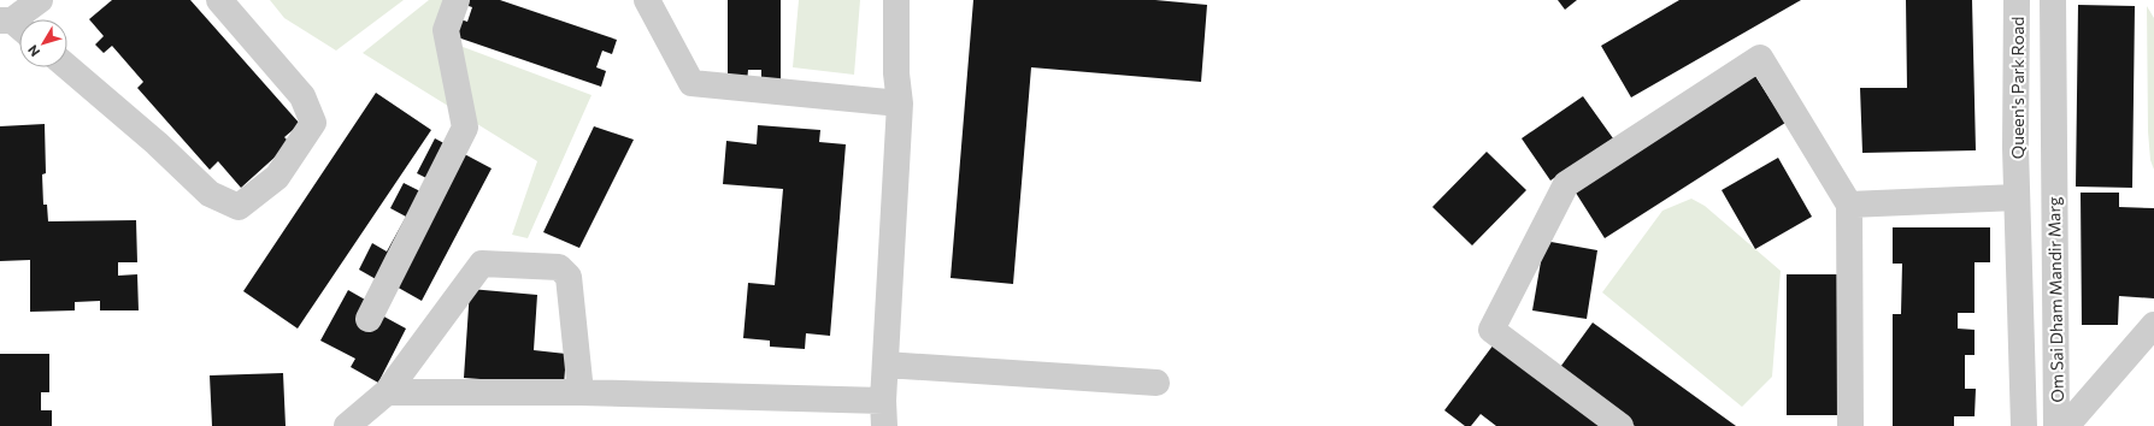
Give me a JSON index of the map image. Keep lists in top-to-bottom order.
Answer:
{
  "streets": {
    "street": ["Queen's Park Road", "Om Sai Dham Mandir Marg"]
  },
  "crossings": [
    ["Queen's Park Road", "Om Sai Dham Mandir Marg"]
  ],
  "north": "bottom left"
}
